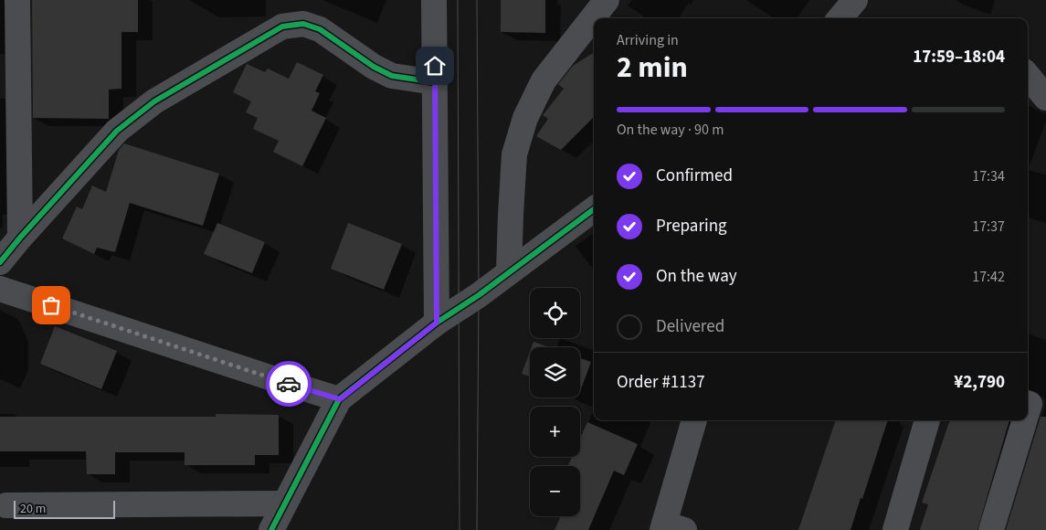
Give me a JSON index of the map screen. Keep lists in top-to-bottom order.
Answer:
{
  "scale_bar": "20 m",
  "page": {
    "heading": ["2 min", "Arriving in", "17:59–18:04"],
    "panel": ["Order #1137", "¥2,790"],
    "bar": "On the way · 90 m",
    "list": [
      ["Confirmed", "17:34"],
      ["Preparing", "17:37"],
      ["On the way", "17:42"],
      "Delivered"
    ],
    "map_buttons": ["+", "−"],
    "scale": "20 m"
  }
}
